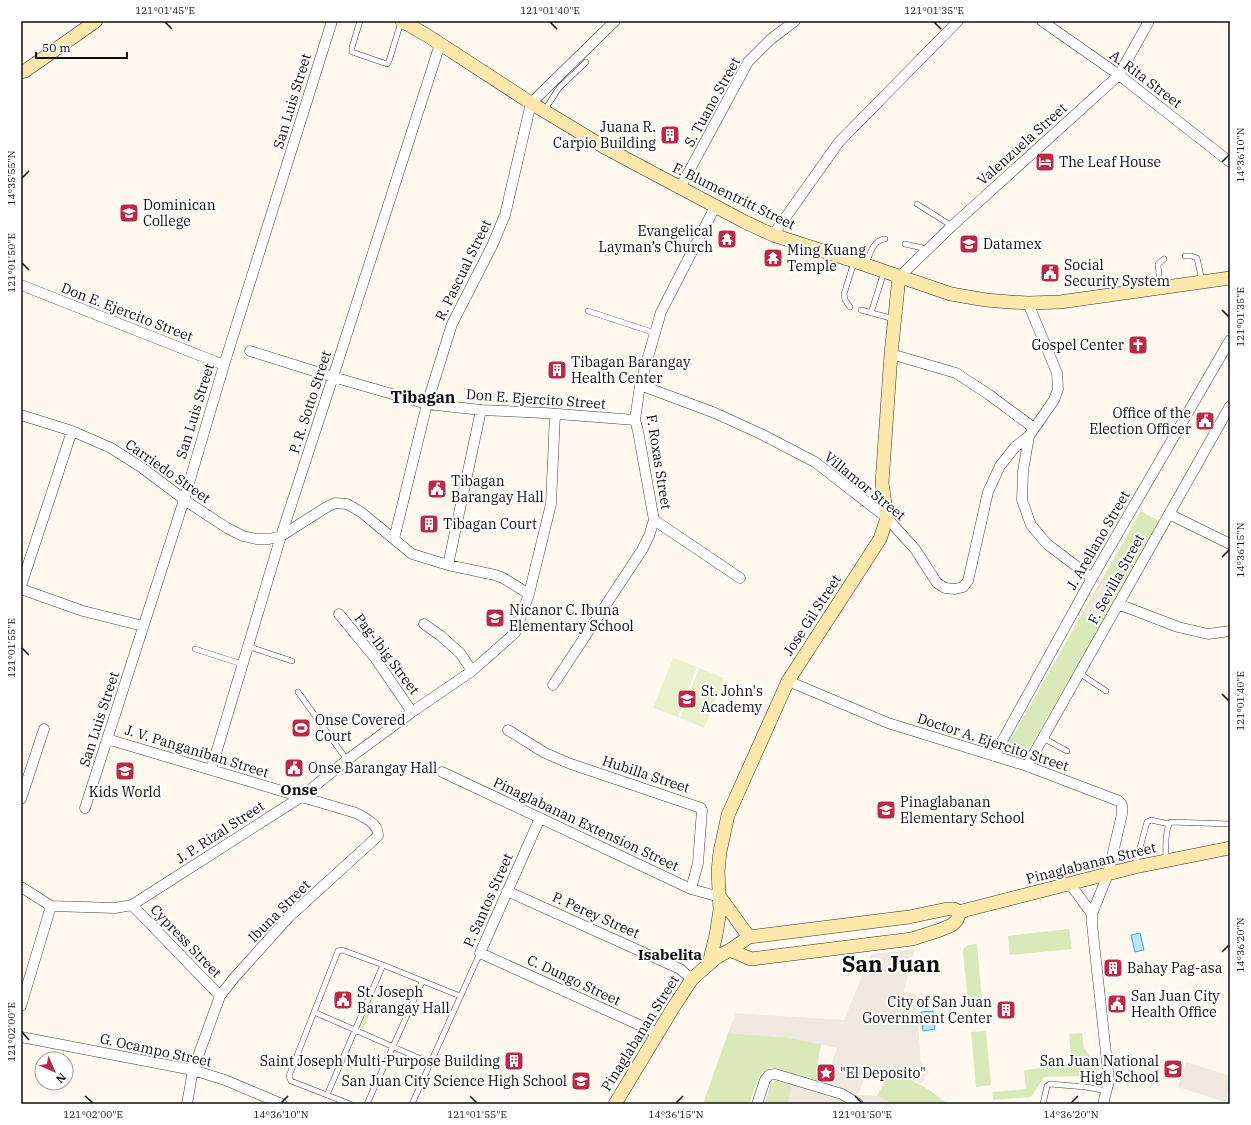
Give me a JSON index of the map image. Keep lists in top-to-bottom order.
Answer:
{
  "streets": {
    "main road": ["F. Blumentritt Street", "Jose Gil Street", "Pinaglabanan Street"],
    "street": [
      "A. Rita Street",
      "San Luis Street",
      "S. Tuano Street",
      "Valenzuela Street",
      "R. Pascual Street",
      "Don E. Ejercito Street",
      "P. R. Sotto Street",
      "F. Roxas Street",
      "Carriedo Street",
      "Villamor Street",
      "J. Arellano Street",
      "F. Sevilla Street",
      "Pag-Ibig Street",
      "Doctor A. Ejercito Street",
      "J. V. Panganiban Street",
      "Hubilla Street",
      "Pinaglabanan Extension Street",
      "J. P. Rizal Street",
      "P. Santos Street",
      "Ibuna Street",
      "P. Perey Street",
      "Cypress Street",
      "C. Dungo Street",
      "G. Ocampo Street"
    ]
  },
  "crossings": [
    ["A. Rita Street", "Valenzuela Street"],
    ["San Luis Street", "Don E. Ejercito Street"],
    ["San Luis Street", "Carriedo Street"],
    ["San Luis Street", "J. V. Panganiban Street"],
    ["S. Tuano Street", "F. Blumentritt Street"],
    ["Valenzuela Street", "F. Blumentritt Street"],
    ["Valenzuela Street", "Jose Gil Street"],
    ["F. Blumentritt Street", "R. Pascual Street"],
    ["F. Blumentritt Street", "P. R. Sotto Street"],
    ["F. Blumentritt Street", "F. Roxas Street"],
    ["F. Blumentritt Street", "Jose Gil Street"],
    ["R. Pascual Street", "Don E. Ejercito Street"],
    ["R. Pascual Street", "Carriedo Street"],
    ["Don E. Ejercito Street", "P. R. Sotto Street"],
    ["Don E. Ejercito Street", "F. Roxas Street"],
    ["Don E. Ejercito Street", "J. P. Rizal Street"],
    ["P. R. Sotto Street", "Carriedo Street"],
    ["P. R. Sotto Street", "J. V. Panganiban Street"],
    ["F. Roxas Street", "Villamor Street"],
    ["Carriedo Street", "J. P. Rizal Street"],
    ["Villamor Street", "Jose Gil Street"],
    ["J. Arellano Street", "Doctor A. Ejercito Street"],
    ["F. Sevilla Street", "Doctor A. Ejercito Street"],
    ["Jose Gil Street", "Doctor A. Ejercito Street"],
    ["Jose Gil Street", "Pinaglabanan Extension Street"],
    ["Jose Gil Street", "Pinaglabanan Street"],
    ["Pag-Ibig Street", "J. P. Rizal Street"],
    ["Doctor A. Ejercito Street", "Pinaglabanan Street"],
    ["J. V. Panganiban Street", "J. P. Rizal Street"],
    ["J. V. Panganiban Street", "Ibuna Street"],
    ["Hubilla Street", "Pinaglabanan Extension Street"],
    ["Pinaglabanan Extension Street", "P. Santos Street"],
    ["J. P. Rizal Street", "Ibuna Street"],
    ["J. P. Rizal Street", "Cypress Street"],
    ["Pinaglabanan Street", "P. Perey Street"],
    ["Pinaglabanan Street", "C. Dungo Street"],
    ["P. Santos Street", "P. Perey Street"],
    ["P. Santos Street", "C. Dungo Street"],
    ["Ibuna Street", "Cypress Street"],
    ["Ibuna Street", "G. Ocampo Street"]
  ],
  "districts": [
    "Tibagan",
    "Onse",
    "Isabelita",
    "San Juan"
  ],
  "places": {
    "building": [
      "Juana R. Carpio Building",
      "Tibagan Barangay Health Center",
      "Tibagan Court",
      "Bahay Pag-asa",
      "City of San Juan Government Center",
      "Saint Joseph Multi-Purpose Building"
    ],
    "hotel": ["The Leaf House"],
    "school or university": [
      "Dominican College",
      "Datamex",
      "Nicanor C. Ibuna Elementary School",
      "St. John's Academy",
      "Kids World",
      "Pinaglabanan Elementary School",
      "San Juan National High School",
      "San Juan City Science High School"
    ],
    "temple": ["Evangelical Layman’s Church", "Ming Kuang Temple"],
    "public building": [
      "Social Security System",
      "Office of the Election Officer",
      "Tibagan Barangay Hall",
      "Onse Barangay Hall",
      "St. Joseph Barangay Hall",
      "San Juan City Health Office"
    ],
    "church": ["Gospel Center"],
    "sports": ["Onse Covered Court"],
    "place": ["\"El Deposito\""]
  },
  "scale_bar": "50 m",
  "north": "bottom right",
  "coordinates": [
    "121°01'45\"E",
    "121°01'40\"E",
    "121°01'35\"E",
    "14°36'10\"N",
    "14°35'55\"N",
    "121°01'50\"E",
    "14°36'15\"N",
    "121°01'55\"E",
    "14°36'20\"N",
    "121°02'00\"E"
  ]
}
